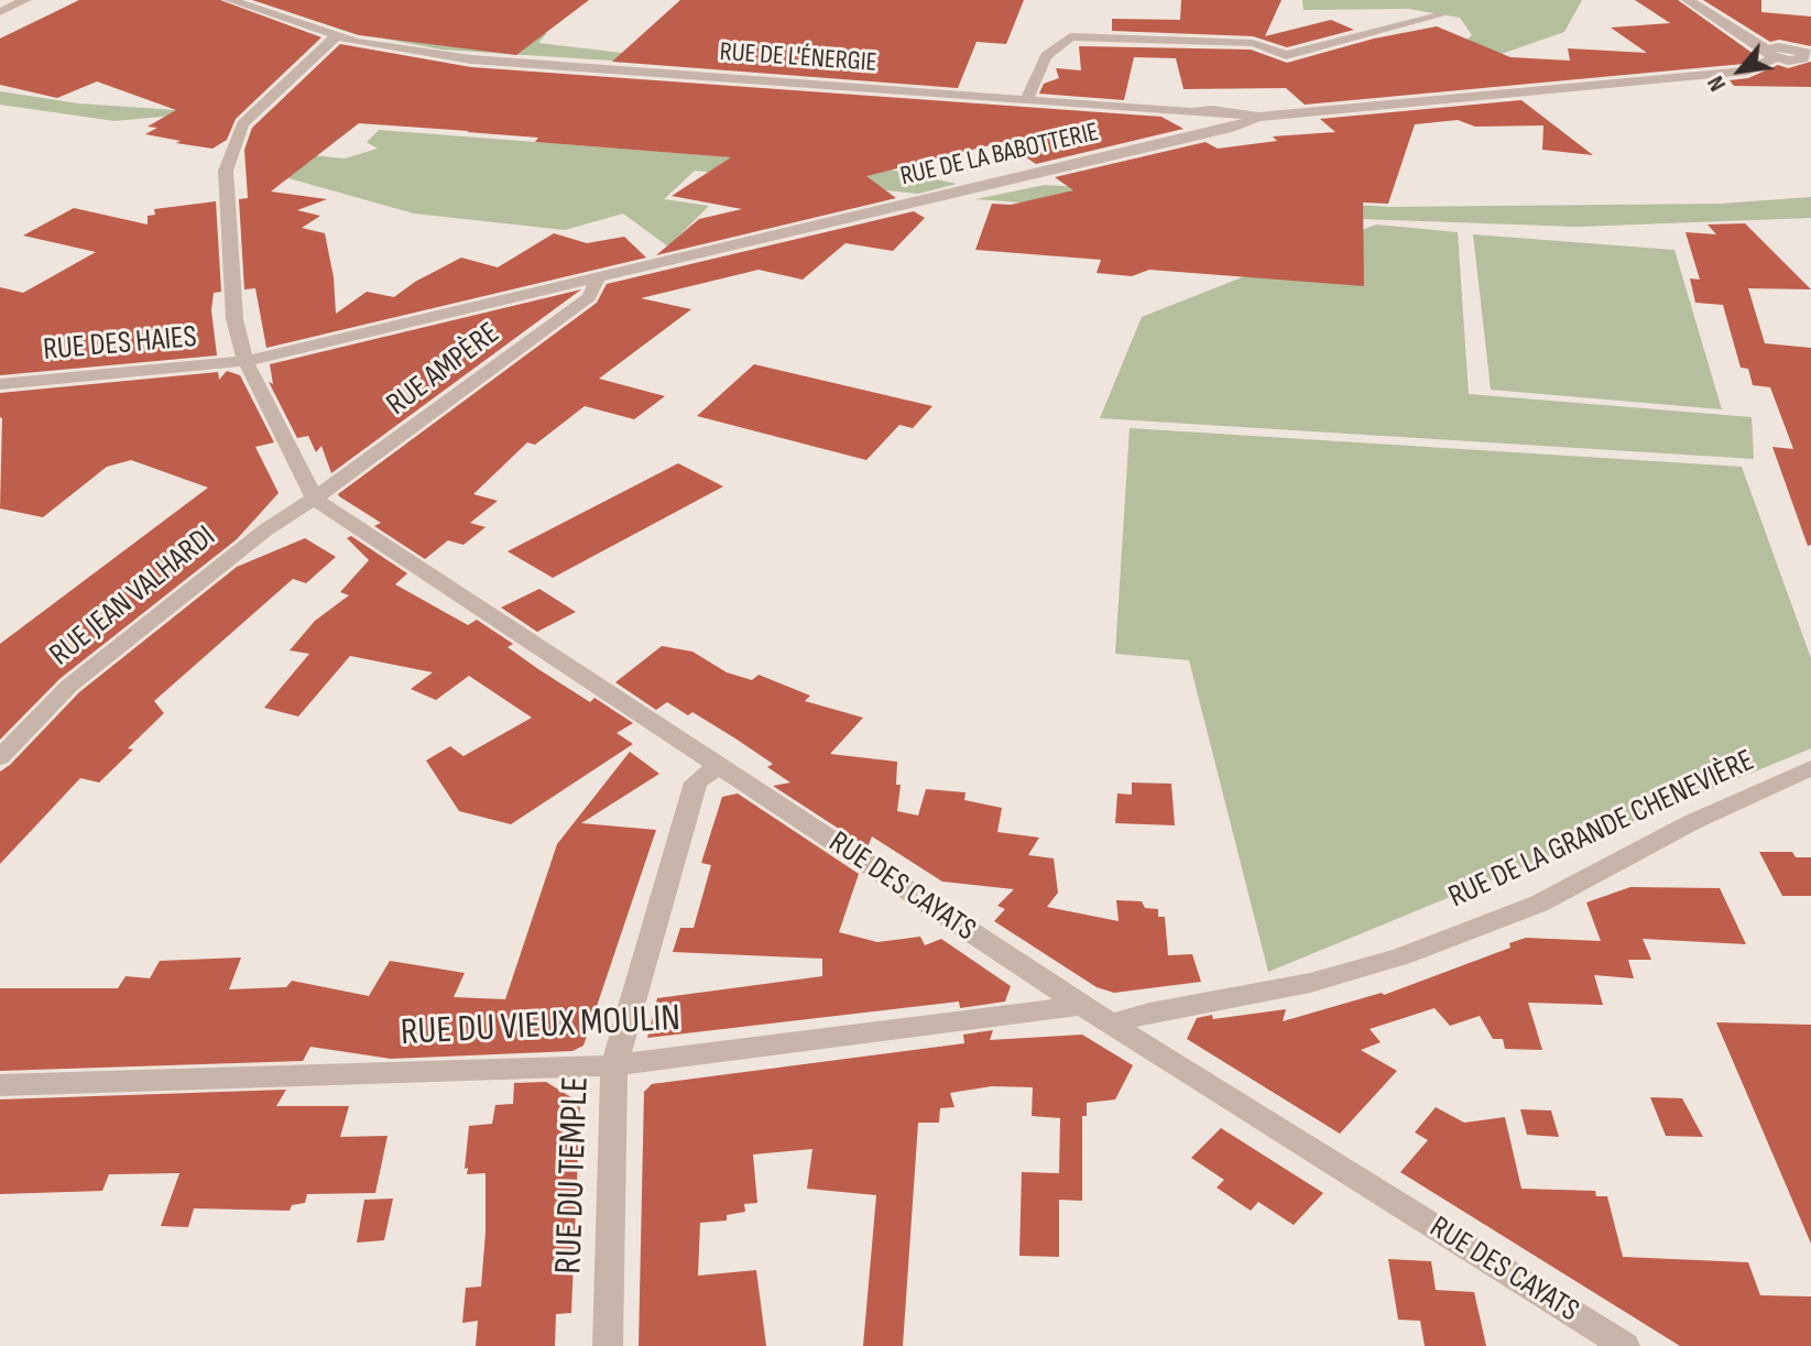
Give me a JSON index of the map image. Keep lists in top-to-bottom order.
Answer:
{
  "streets": {
    "street": [
      "RUE DE L'ÉNERGIE",
      "RUE DE LA BABOTTERIE",
      "RUE DES HAIES",
      "RUE AMPÈRE",
      "RUE JEAN VALHARDI",
      "RUE DE LA GRANDE CHENEVIÈRE",
      "RUE DES CAYATS",
      "RUE DU VIEUX MOULIN",
      "RUE DU TEMPLE"
    ]
  },
  "crossings": [
    ["RUE DE L'ÉNERGIE", "RUE DE LA BABOTTERIE"],
    ["RUE DE L'ÉNERGIE", "RUE DES CAYATS"],
    ["RUE DE LA BABOTTERIE", "RUE DES HAIES"],
    ["RUE DE LA BABOTTERIE", "RUE AMPÈRE"],
    ["RUE DE LA BABOTTERIE", "RUE DES CAYATS"],
    ["RUE DES HAIES", "RUE DES CAYATS"],
    ["RUE AMPÈRE", "RUE JEAN VALHARDI"],
    ["RUE AMPÈRE", "RUE DES CAYATS"],
    ["RUE JEAN VALHARDI", "RUE DES CAYATS"],
    ["RUE DE LA GRANDE CHENEVIÈRE", "RUE DES CAYATS"],
    ["RUE DES CAYATS", "RUE DU VIEUX MOULIN"],
    ["RUE DES CAYATS", "RUE DU TEMPLE"],
    ["RUE DU VIEUX MOULIN", "RUE DU TEMPLE"]
  ],
  "north": "bottom left"
}
